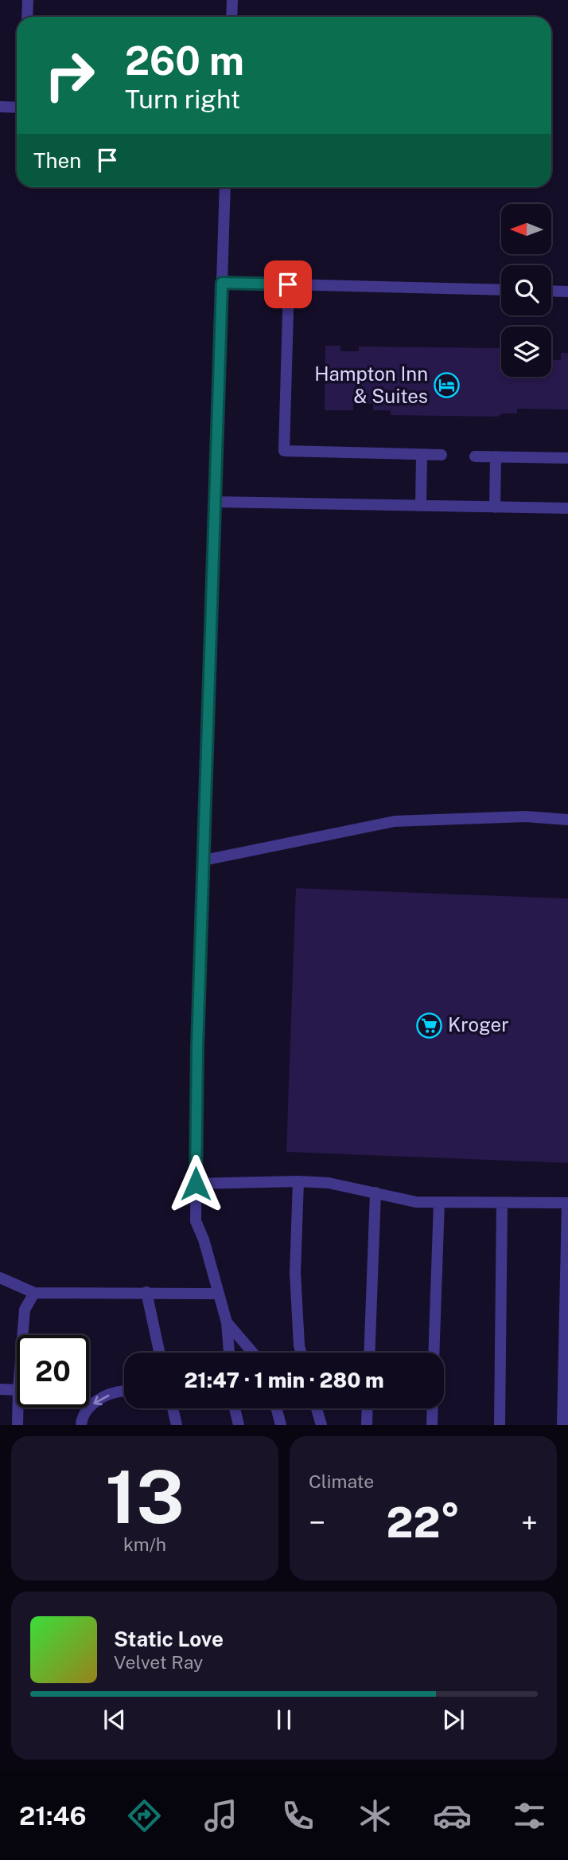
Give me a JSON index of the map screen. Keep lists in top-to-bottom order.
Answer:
{
  "places": {
    "hotel": ["Hampton Inn & Suites"],
    "supermarket": ["Kroger"]
  },
  "north": "left",
  "page": {
    "turn": ["260 m", "Turn right"],
    "then": "Then",
    "limit": "20",
    "trip": "21:47 · 1 min · 280 m",
    "tile": [
      ["13", "km/h"],
      "Climate"
    ],
    "heat": ["−", "22°", "+"],
    "song": ["Static Love", "Velvet Ray"],
    "tabs": "21:46"
  }
}
